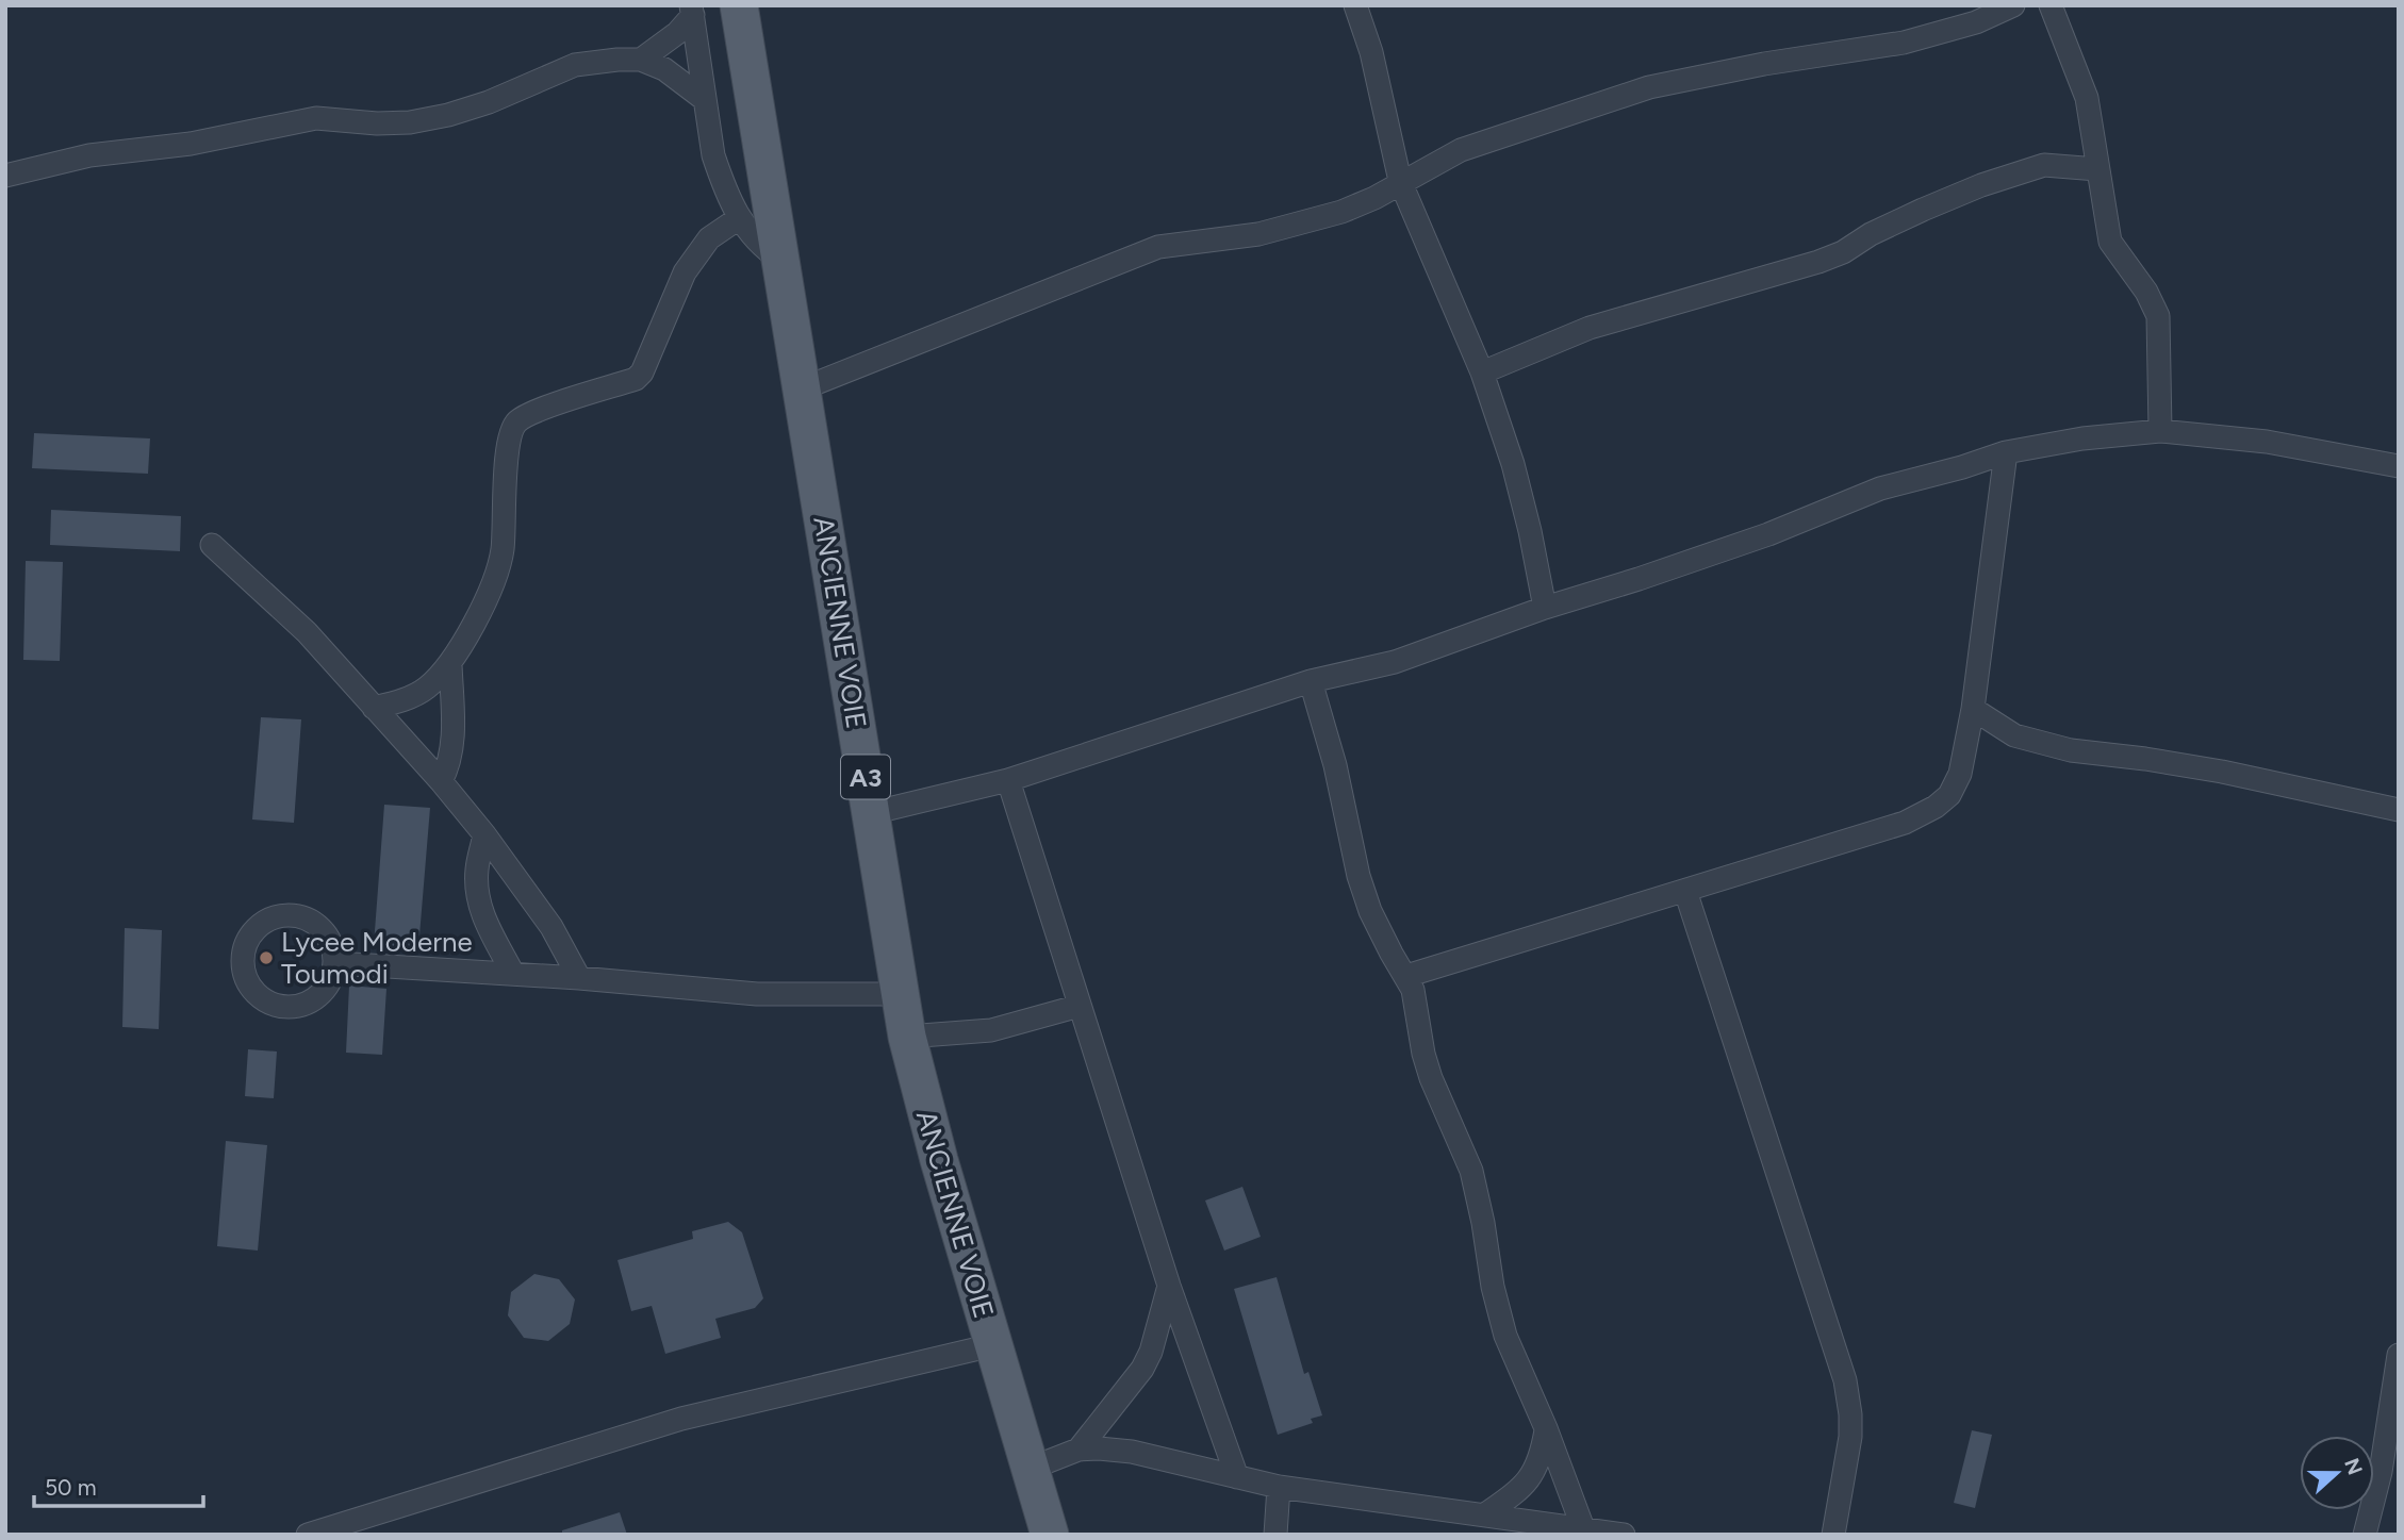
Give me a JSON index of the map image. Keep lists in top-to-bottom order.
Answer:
{
  "streets": {
    "main road": ["ANCIENNE VOIE", "A3"]
  },
  "places": ["Lycee Moderne Toumodi"],
  "scale_bar": "50 m",
  "north": "right"
}
